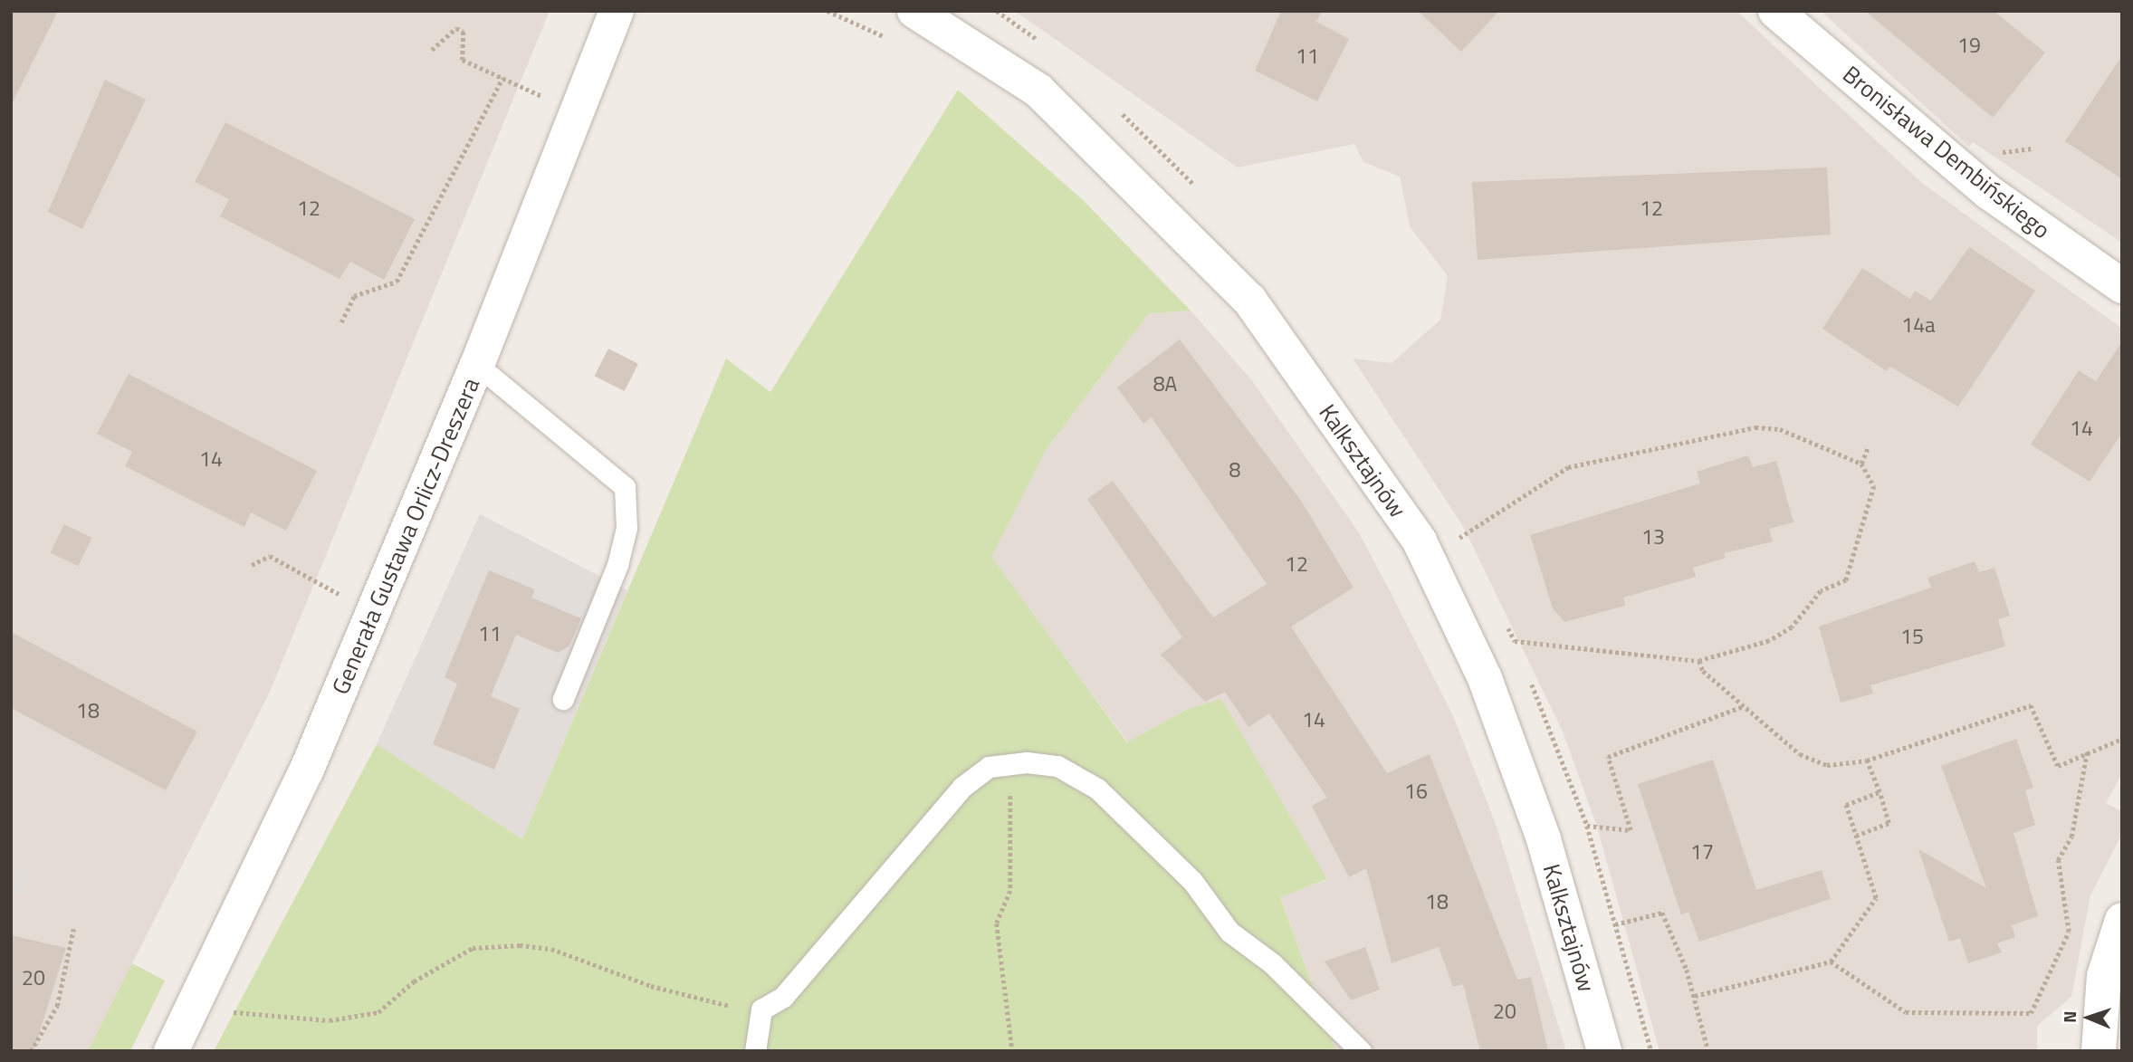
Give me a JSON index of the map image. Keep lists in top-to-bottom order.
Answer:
{
  "streets": {
    "street": ["Bronisława Dembińskiego", "Kalksztajnów", "Generała Gustawa Orlicz-Dreszera"]
  },
  "house_numbers": [
    "19",
    "11",
    "12",
    "12",
    "14a",
    "8A",
    "14",
    "14",
    "8",
    "13",
    "12",
    "11",
    "15",
    "18",
    "14",
    "16",
    "17",
    "18",
    "20",
    "20"
  ],
  "north": "left"
}
